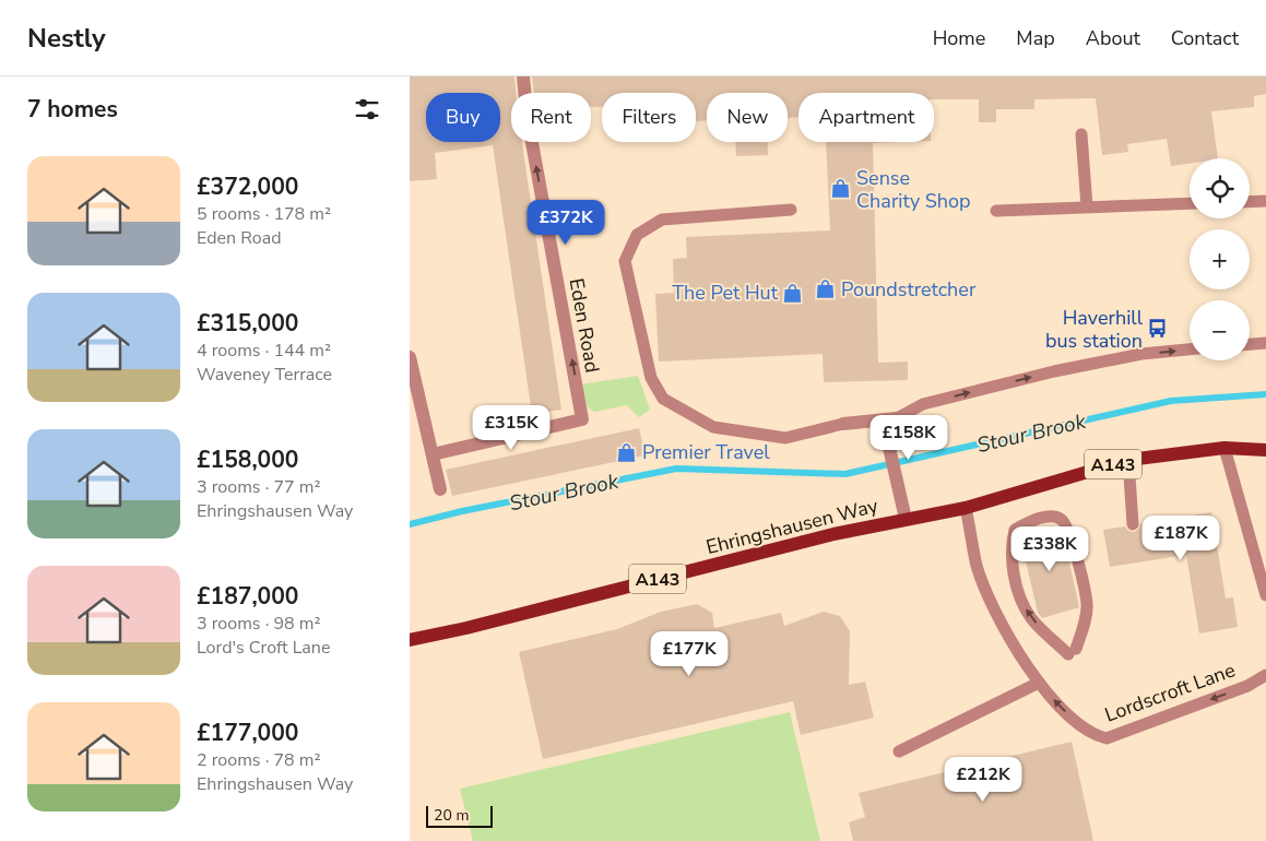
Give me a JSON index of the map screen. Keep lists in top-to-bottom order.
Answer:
{
  "streets": {
    "main road": ["A143", "Ehringshausen Way"],
    "street": ["Eden Road"],
    "lane": ["Lordscroft Lane"]
  },
  "crossings": [
    ["A143", "Ehringshausen Way"]
  ],
  "one_way": ["Lordscroft Lane"],
  "water": ["Stour Brook"],
  "places": {
    "shop": [
      "Sense Charity Shop",
      "Poundstretcher",
      "The Pet Hut",
      "Premier Travel"
    ],
    "bus stop": ["Haverhill bus station"]
  },
  "scale_bar": "20 m",
  "page": {
    "header": "Nestly",
    "nav": [
      "Home",
      "Map",
      "About",
      "Contact"
    ],
    "heading": "7 homes",
    "chip": [
      "Buy",
      "Rent",
      "Filters",
      "New",
      "Apartment"
    ],
    "list": [
      {
        "name": "£372,000",
        "note": "5 rooms · 178 m² · Eden Road"
      },
      {
        "name": "£315,000",
        "note": "4 rooms · 144 m² · Waveney Terrace"
      },
      {
        "name": "£158,000",
        "note": "3 rooms · 77 m² · Ehringshausen Way"
      },
      {
        "name": "£187,000",
        "note": "3 rooms · 98 m² · Lord's Croft Lane"
      },
      {
        "name": "£177,000",
        "note": "2 rooms · 78 m² · Ehringshausen Way"
      }
    ],
    "map_buttons": ["+", "−"],
    "price": [
      "£372K",
      "£315K",
      "£158K",
      "£187K",
      "£338K",
      "£177K",
      "£212K"
    ],
    "scale": "20 m"
  }
}
